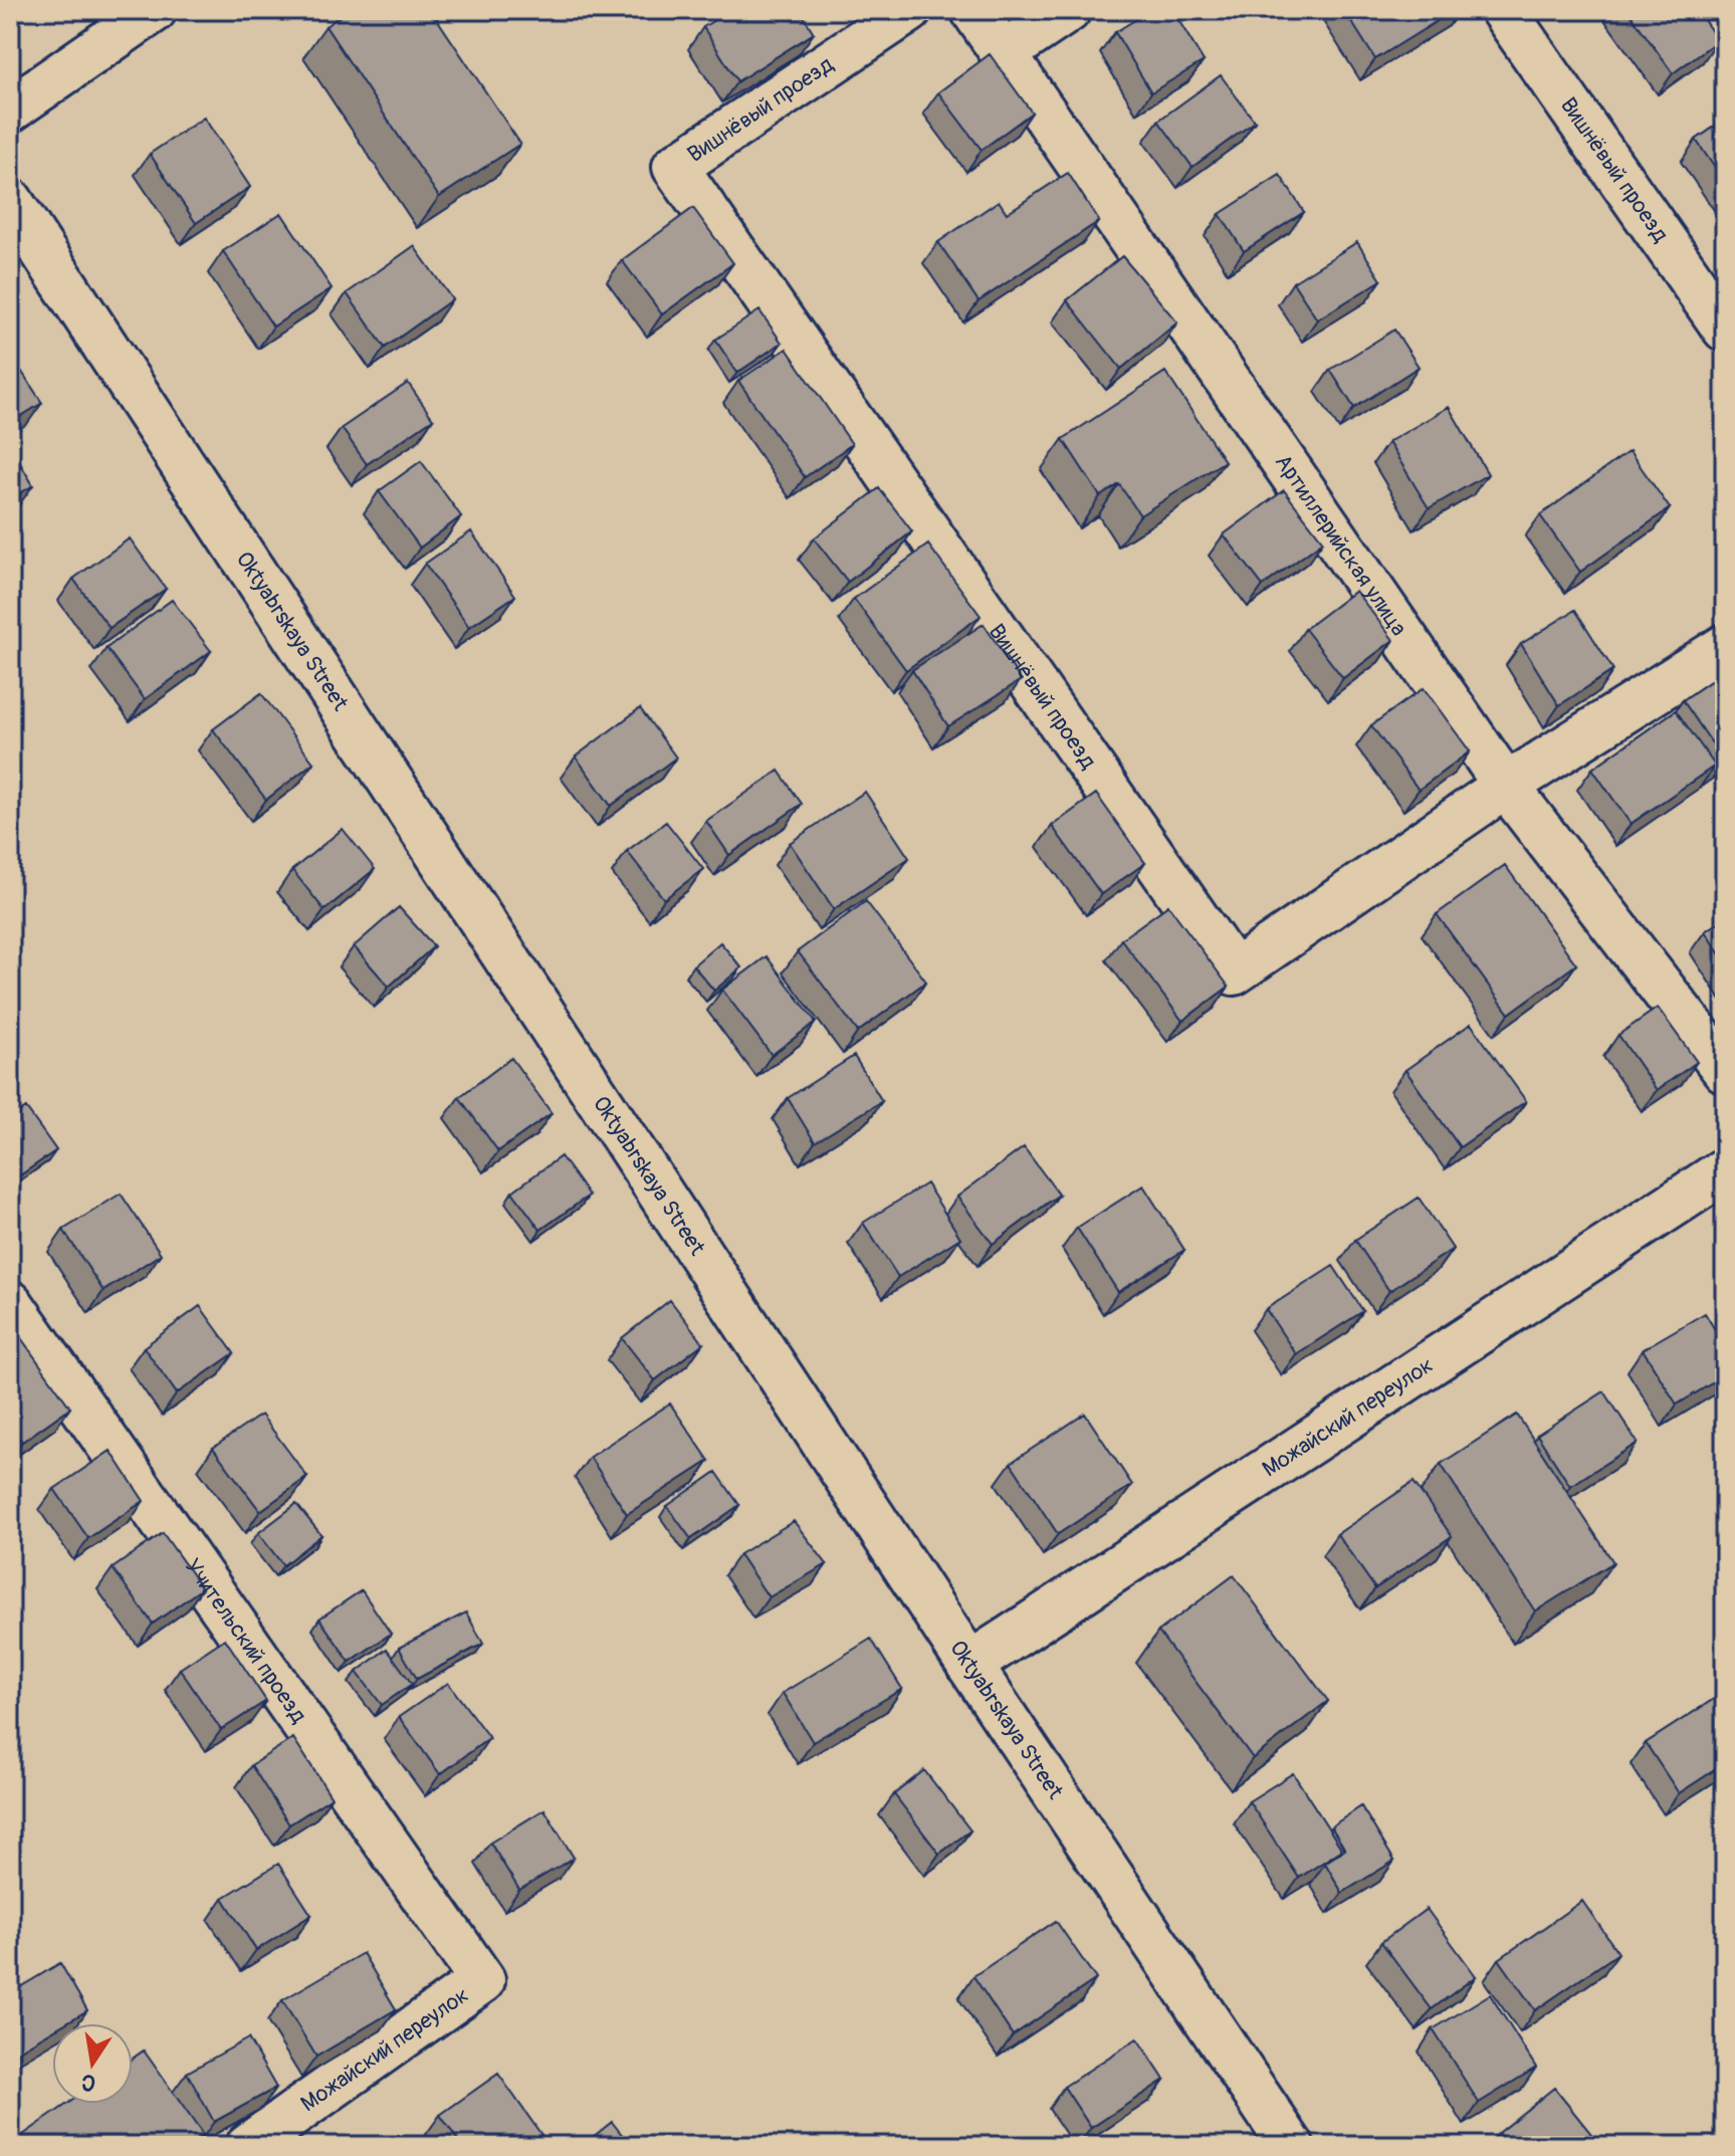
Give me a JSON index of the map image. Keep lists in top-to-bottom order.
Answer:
{
  "streets": {
    "street": [
      "Вишнёвый проезд",
      "Артиллерийская улица",
      "Oktyabrskaya Street",
      "Можайский переулок",
      "Учительский проезд"
    ]
  },
  "crossings": [
    ["Вишнёвый проезд", "Артиллерийская улица"],
    ["Oktyabrskaya Street", "Можайский переулок"],
    ["Можайский переулок", "Учительский проезд"]
  ],
  "north": "bottom"
}
